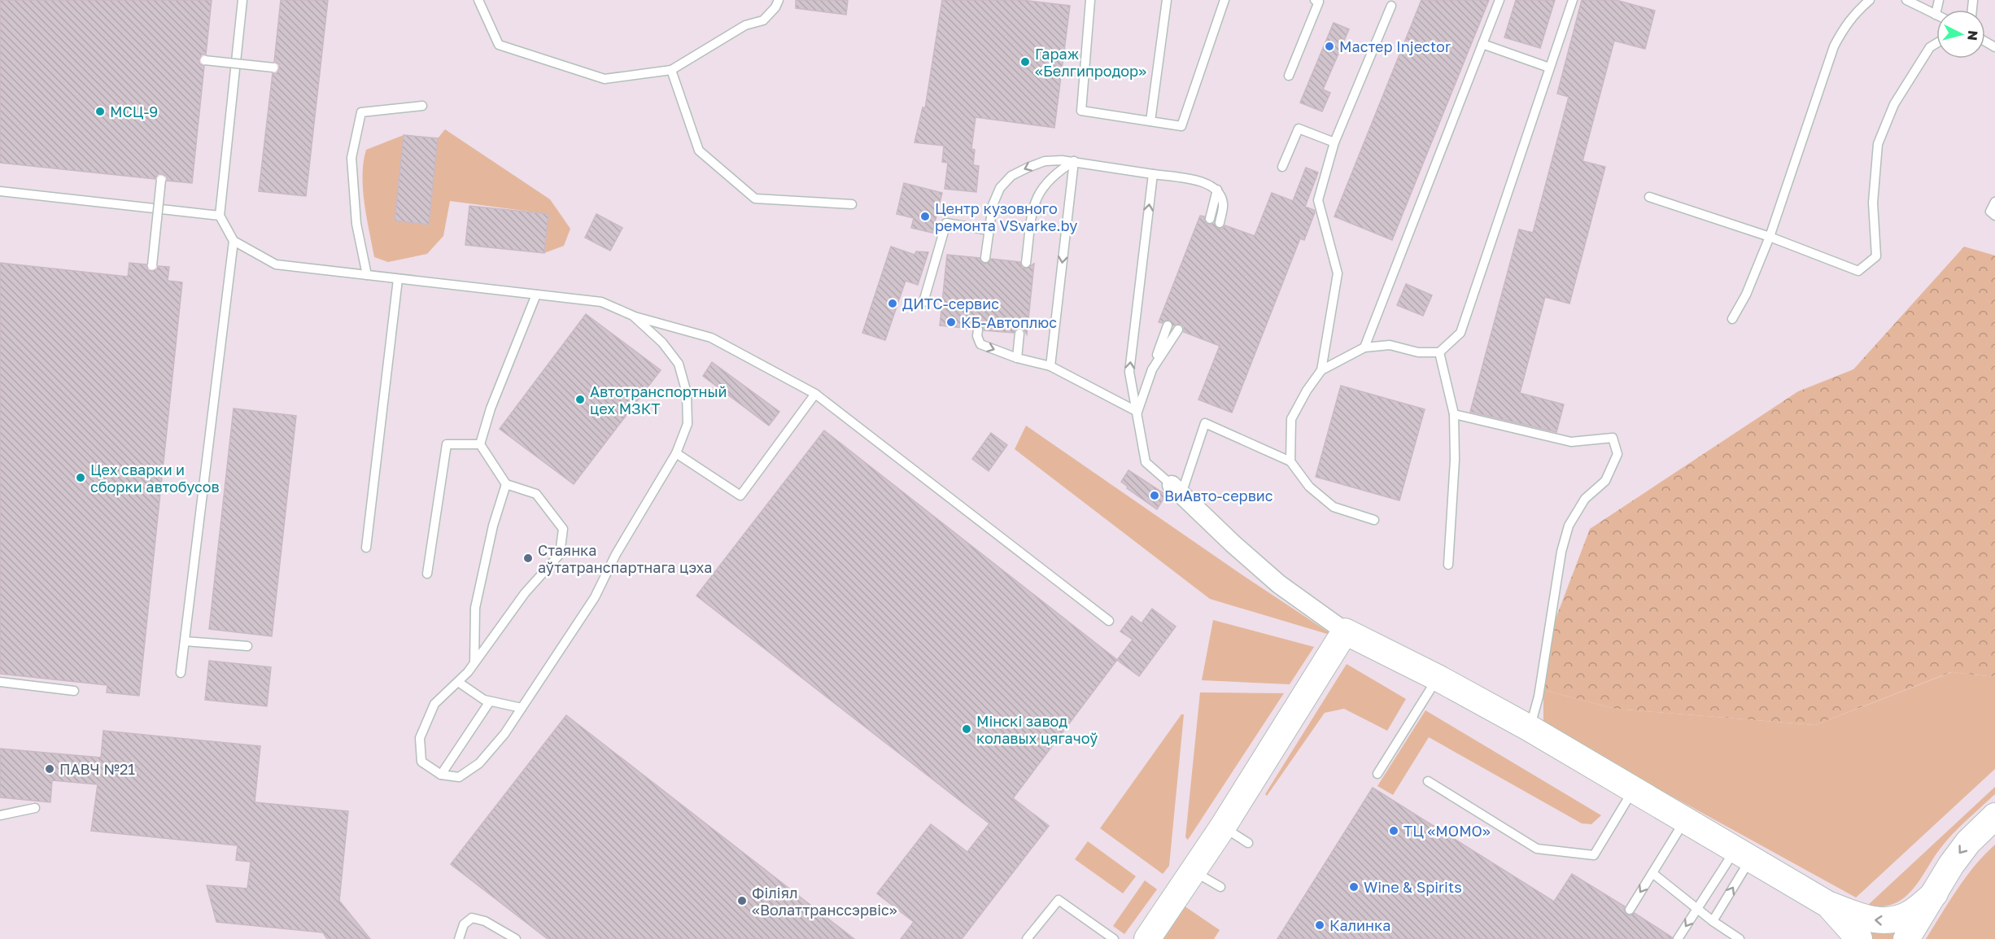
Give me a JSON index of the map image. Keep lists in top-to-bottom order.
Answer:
{
  "places": [
    "Мастер Injector",
    "Гараж «Белгипродор»",
    "МСЦ-9",
    "Центр кузовного ремонта VSvarke.by",
    "ДИТС-сервис",
    "КБ-Автоплюс",
    "Автотранспортный цех МЗКТ",
    "Цех сварки и сборки автобусов",
    "ВиАвто-сервис",
    "Стаянка аўтатранспартнага цэха",
    "Мінскі завод колавых цягачоў",
    "ПАВЧ №21",
    "ТЦ «МОМО»",
    "Wine & Spirits",
    "Філіял «Волаттранссэрвіс»",
    "Калинка"
  ],
  "north": "right"
}
